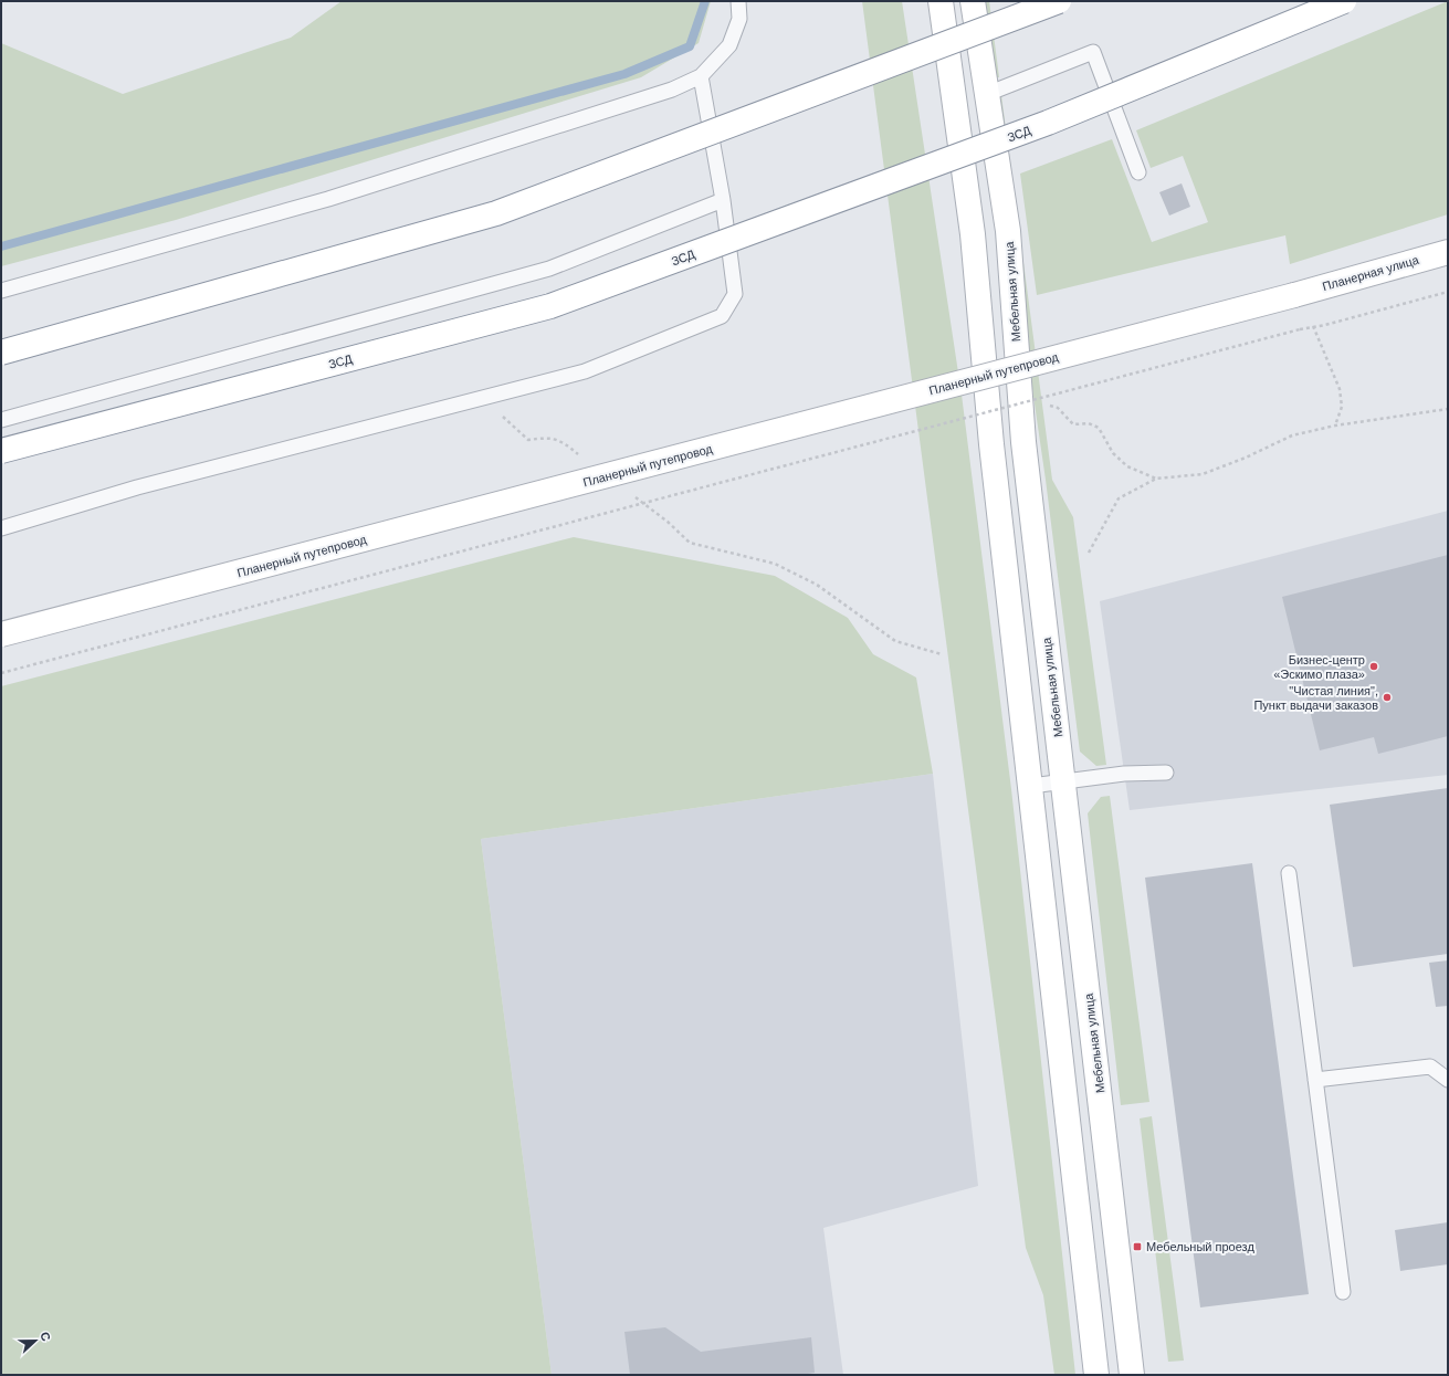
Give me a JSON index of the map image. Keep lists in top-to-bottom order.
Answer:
{
  "streets": {
    "main road": [
      "ЗСД",
      "Планерная улица",
      "Мебельная улица",
      "Планерный путепровод"
    ]
  },
  "crossings": [
    ["Планерная улица", "Планерный путепровод"]
  ],
  "places": {
    "other": ["Бизнес-центр «Эскимо плаза»", "\"Чистая линия\", Пункт выдачи заказов"],
    "transit": ["Мебельный проезд"]
  },
  "north": "right"
}
